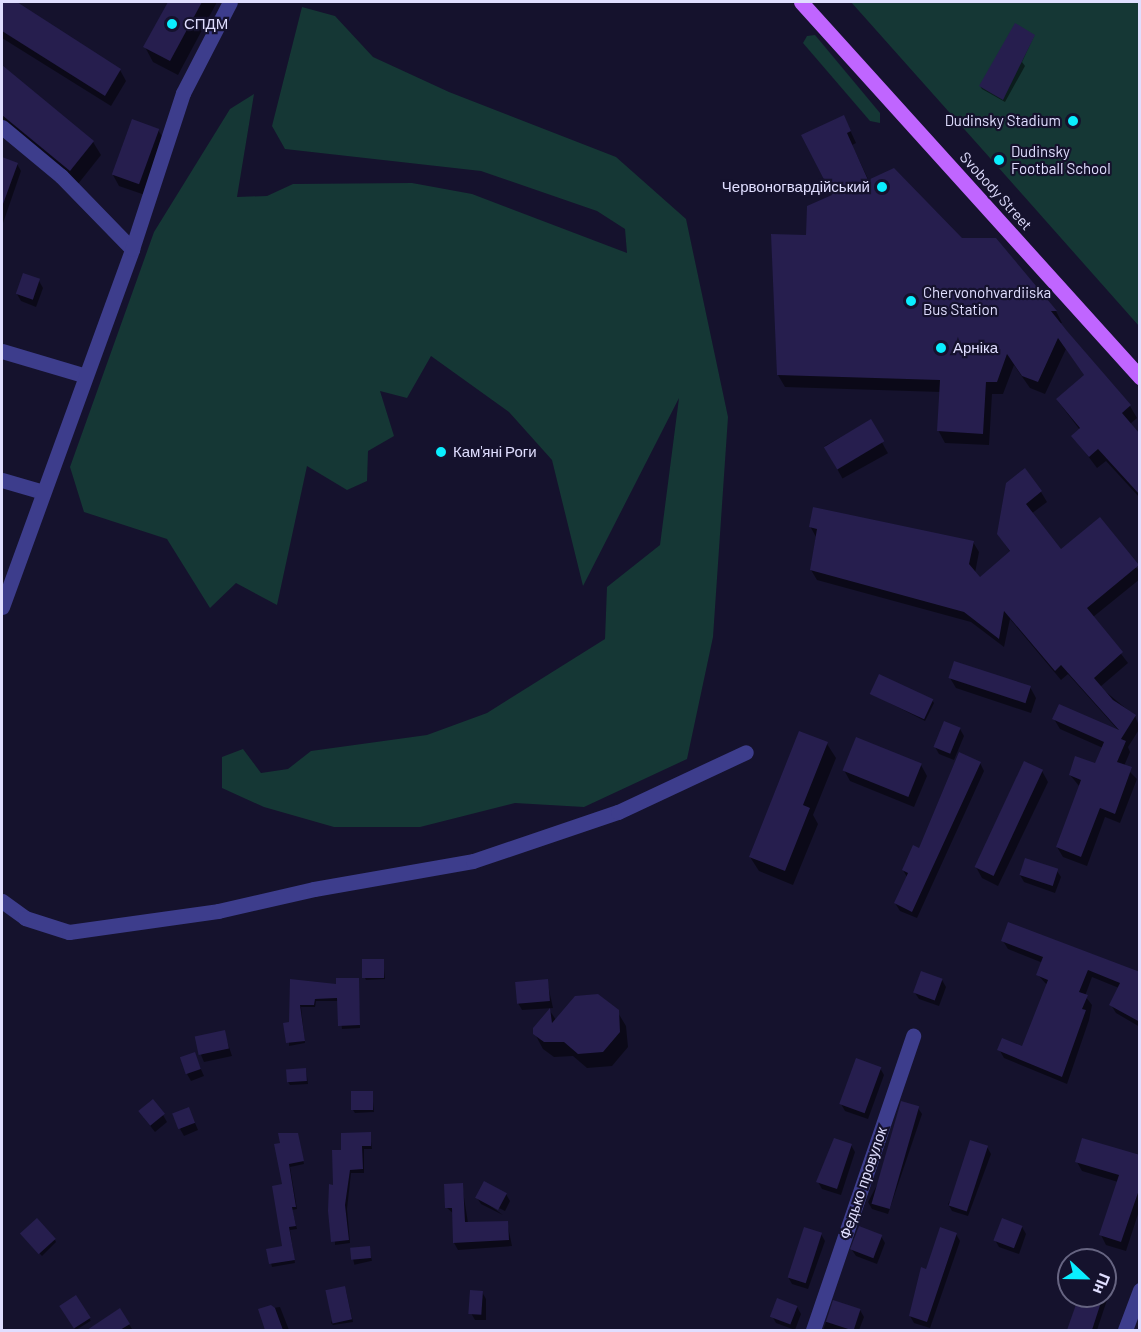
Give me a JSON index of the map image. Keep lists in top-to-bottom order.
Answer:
{
  "streets": {
    "main road": ["Svobody Street"],
    "street": ["Федько провулок"]
  },
  "places": [
    "СПДМ",
    "Dudinsky Stadium",
    "Dudinsky Football School",
    "Червоногвардійський",
    "Chervonohvardiiska Bus Station",
    "Арніка",
    "Кам'яні Роги"
  ],
  "north": "right"
}
